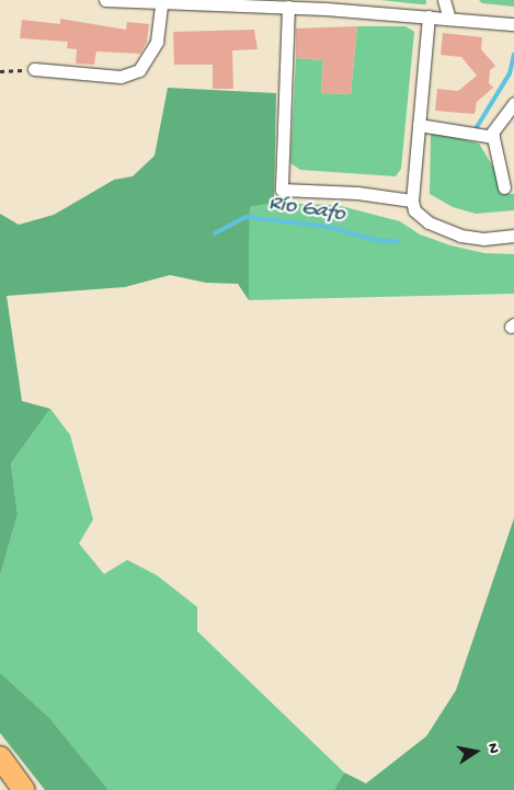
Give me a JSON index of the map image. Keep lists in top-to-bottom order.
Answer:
{
  "water": ["Río Gafo"],
  "north": "right"
}
